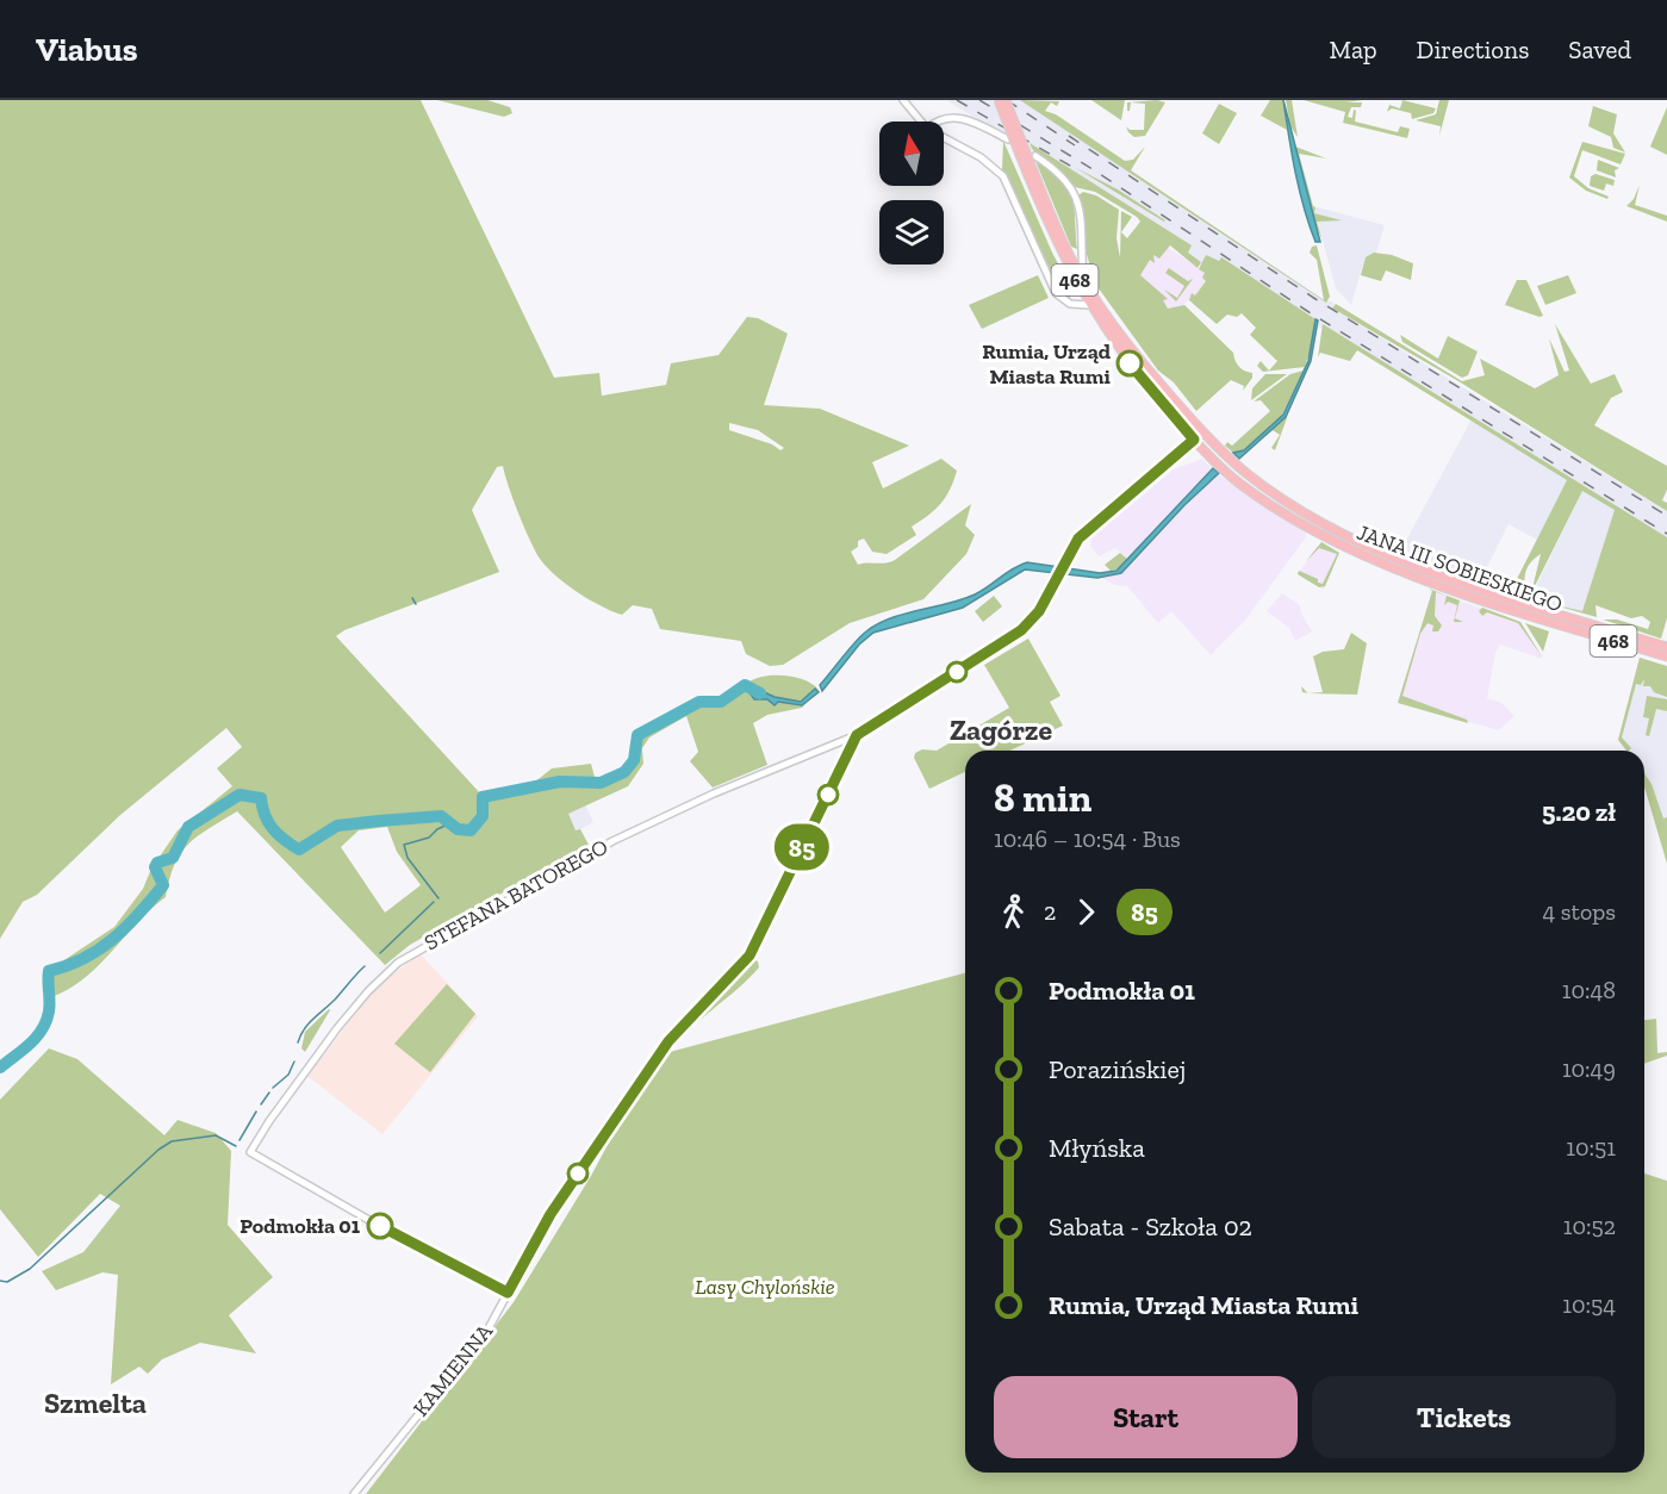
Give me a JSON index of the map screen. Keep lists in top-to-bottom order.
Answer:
{
  "streets": {
    "main road": ["468", "JANA III SOBIESKIEGO"],
    "street": ["STEFANA BATOREGO", "KAMIENNA"]
  },
  "crossings": [
    ["JANA III SOBIESKIEGO", "STEFANA BATOREGO"],
    ["STEFANA BATOREGO", "KAMIENNA"]
  ],
  "districts": ["Zagórze", "Szmelta"],
  "parks": ["Lasy Chylońskie"],
  "places": ["Rumia, Urząd Miasta Rumi", "Podmokła 01"],
  "lines": ["bus line 85"],
  "north": "top",
  "page": {
    "header": "Viabus",
    "nav": ["Map", "Directions", "Saved"],
    "on_map": "85",
    "heading": ["8 min", "10:46 – 10:54 · Bus", "5.20 zł"],
    "legs": ["2", "85", "4 stops"],
    "list": [
      {
        "name": "Podmokła 01",
        "value": "10:48"
      },
      {
        "name": "Porazińskiej",
        "value": "10:49"
      },
      {
        "name": "Młyńska",
        "value": "10:51"
      },
      {
        "name": "Sabata - Szkoła 02",
        "value": "10:52"
      },
      {
        "name": "Rumia, Urząd Miasta Rumi",
        "value": "10:54"
      }
    ],
    "buttons": ["Start", "Tickets"]
  }
}
